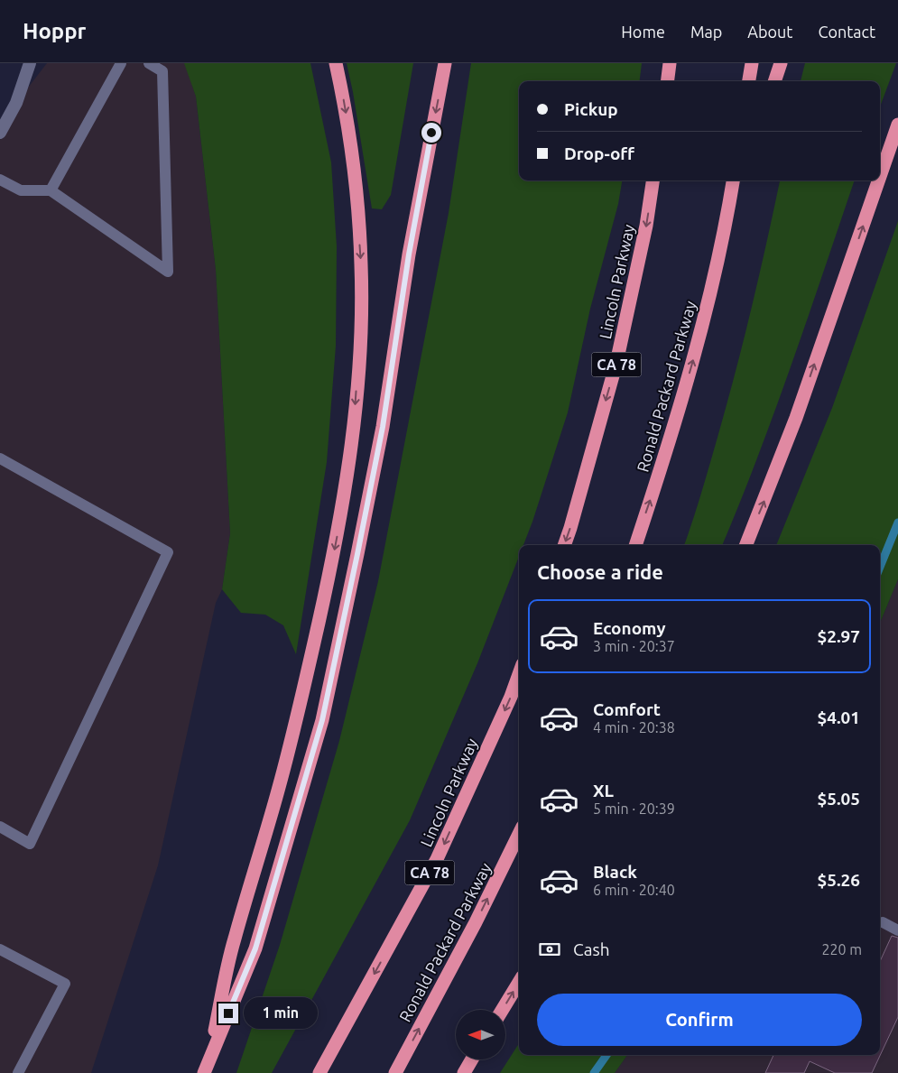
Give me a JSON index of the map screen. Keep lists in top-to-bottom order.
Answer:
{
  "streets": {
    "highway": ["Lincoln Parkway", "CA 78", "Ronald Packard Parkway"]
  },
  "one_way": ["Lincoln Parkway"],
  "north": "left",
  "page": {
    "header": "Hoppr",
    "nav": [
      "Home",
      "Map",
      "About",
      "Contact"
    ],
    "banner": ["Pickup", "Drop-off"],
    "heading": "Choose a ride",
    "list": [
      {
        "name": "Economy",
        "note": "3 min · 20:37",
        "value": "$2.97"
      },
      {
        "name": "Comfort",
        "note": "4 min · 20:38",
        "value": "$4.01"
      },
      {
        "name": "XL",
        "note": "5 min · 20:39",
        "value": "$5.05"
      },
      {
        "name": "Black",
        "note": "6 min · 20:40",
        "value": "$5.26"
      }
    ],
    "pay": ["Cash", "220 m"],
    "buttons": "Confirm",
    "bubble": "1 min"
  }
}
